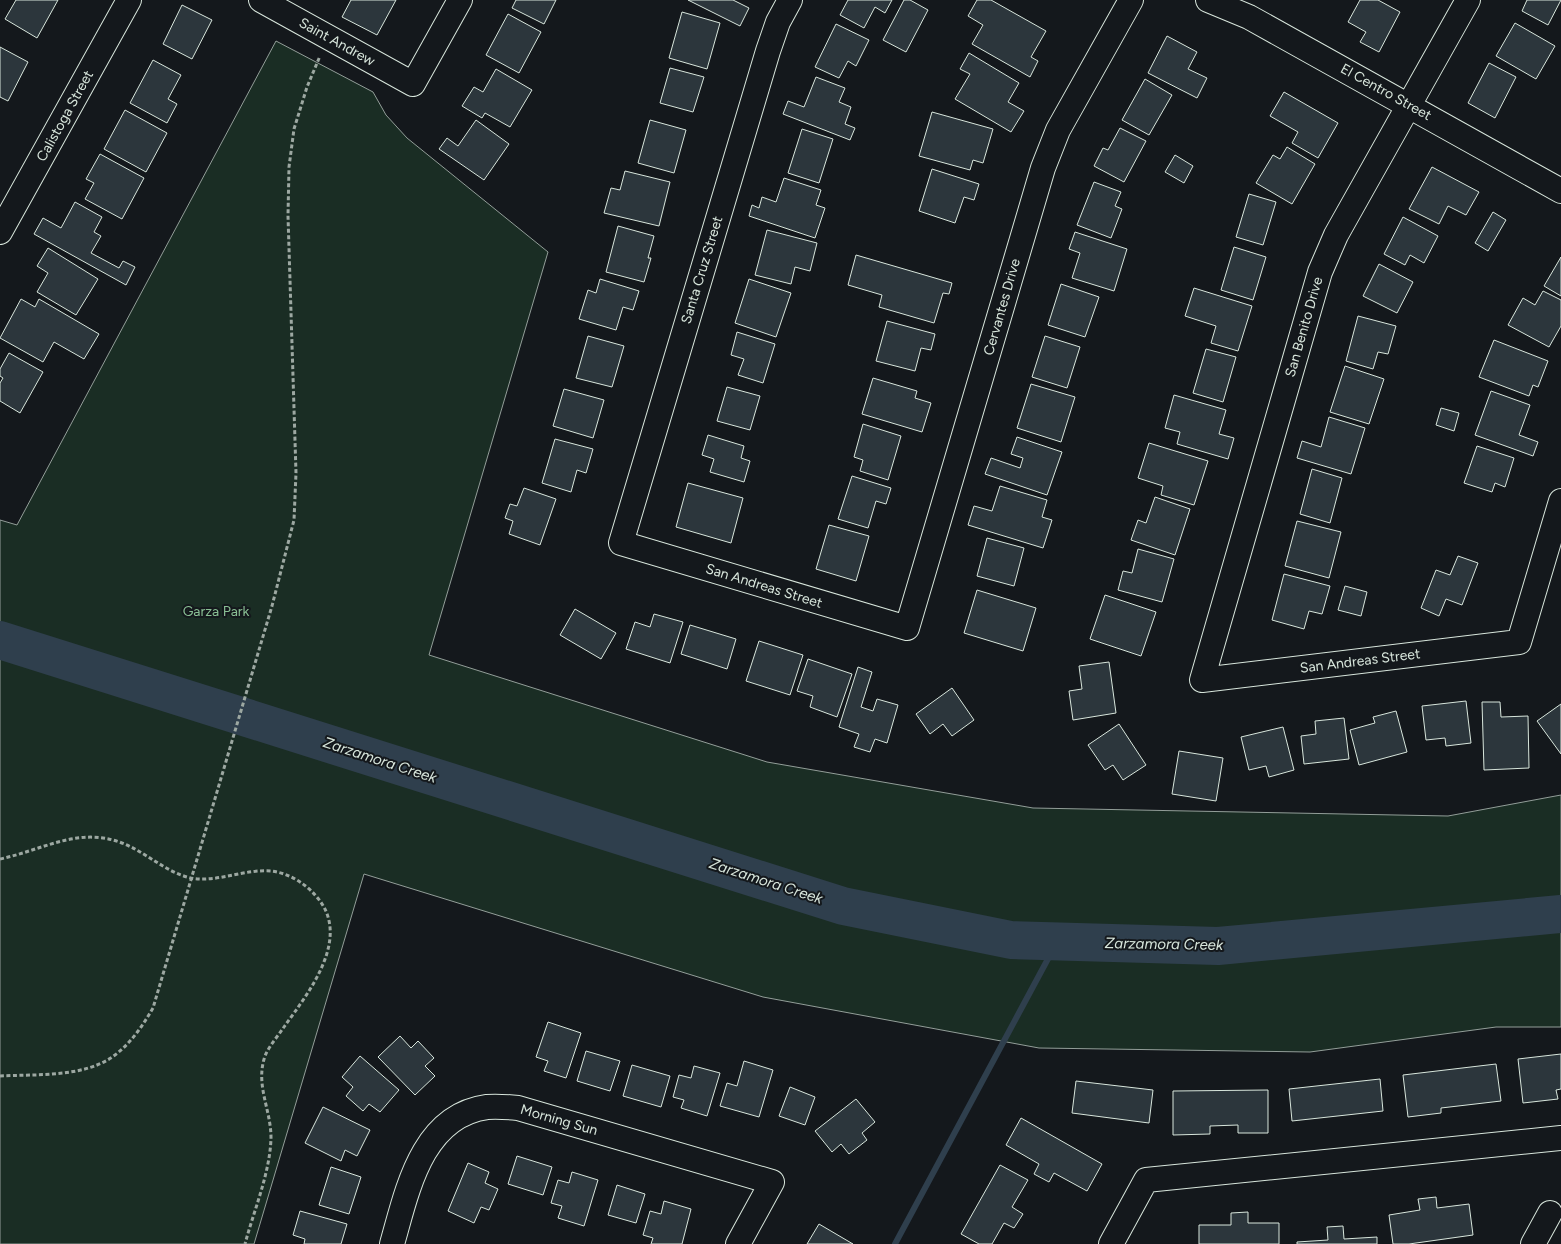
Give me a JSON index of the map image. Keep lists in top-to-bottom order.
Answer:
{
  "streets": {
    "street": [
      "Saint Andrew",
      "El Centro Street",
      "Calistoga Street",
      "Santa Cruz Street",
      "Cervantes Drive",
      "San Benito Drive",
      "San Andreas Street",
      "Morning Sun"
    ]
  },
  "crossings": [
    ["El Centro Street", "San Benito Drive"],
    ["Santa Cruz Street", "San Andreas Street"],
    ["Cervantes Drive", "San Andreas Street"],
    ["San Benito Drive", "San Andreas Street"]
  ],
  "water": ["Zarzamora Creek"],
  "parks": ["Garza Park"]
}
